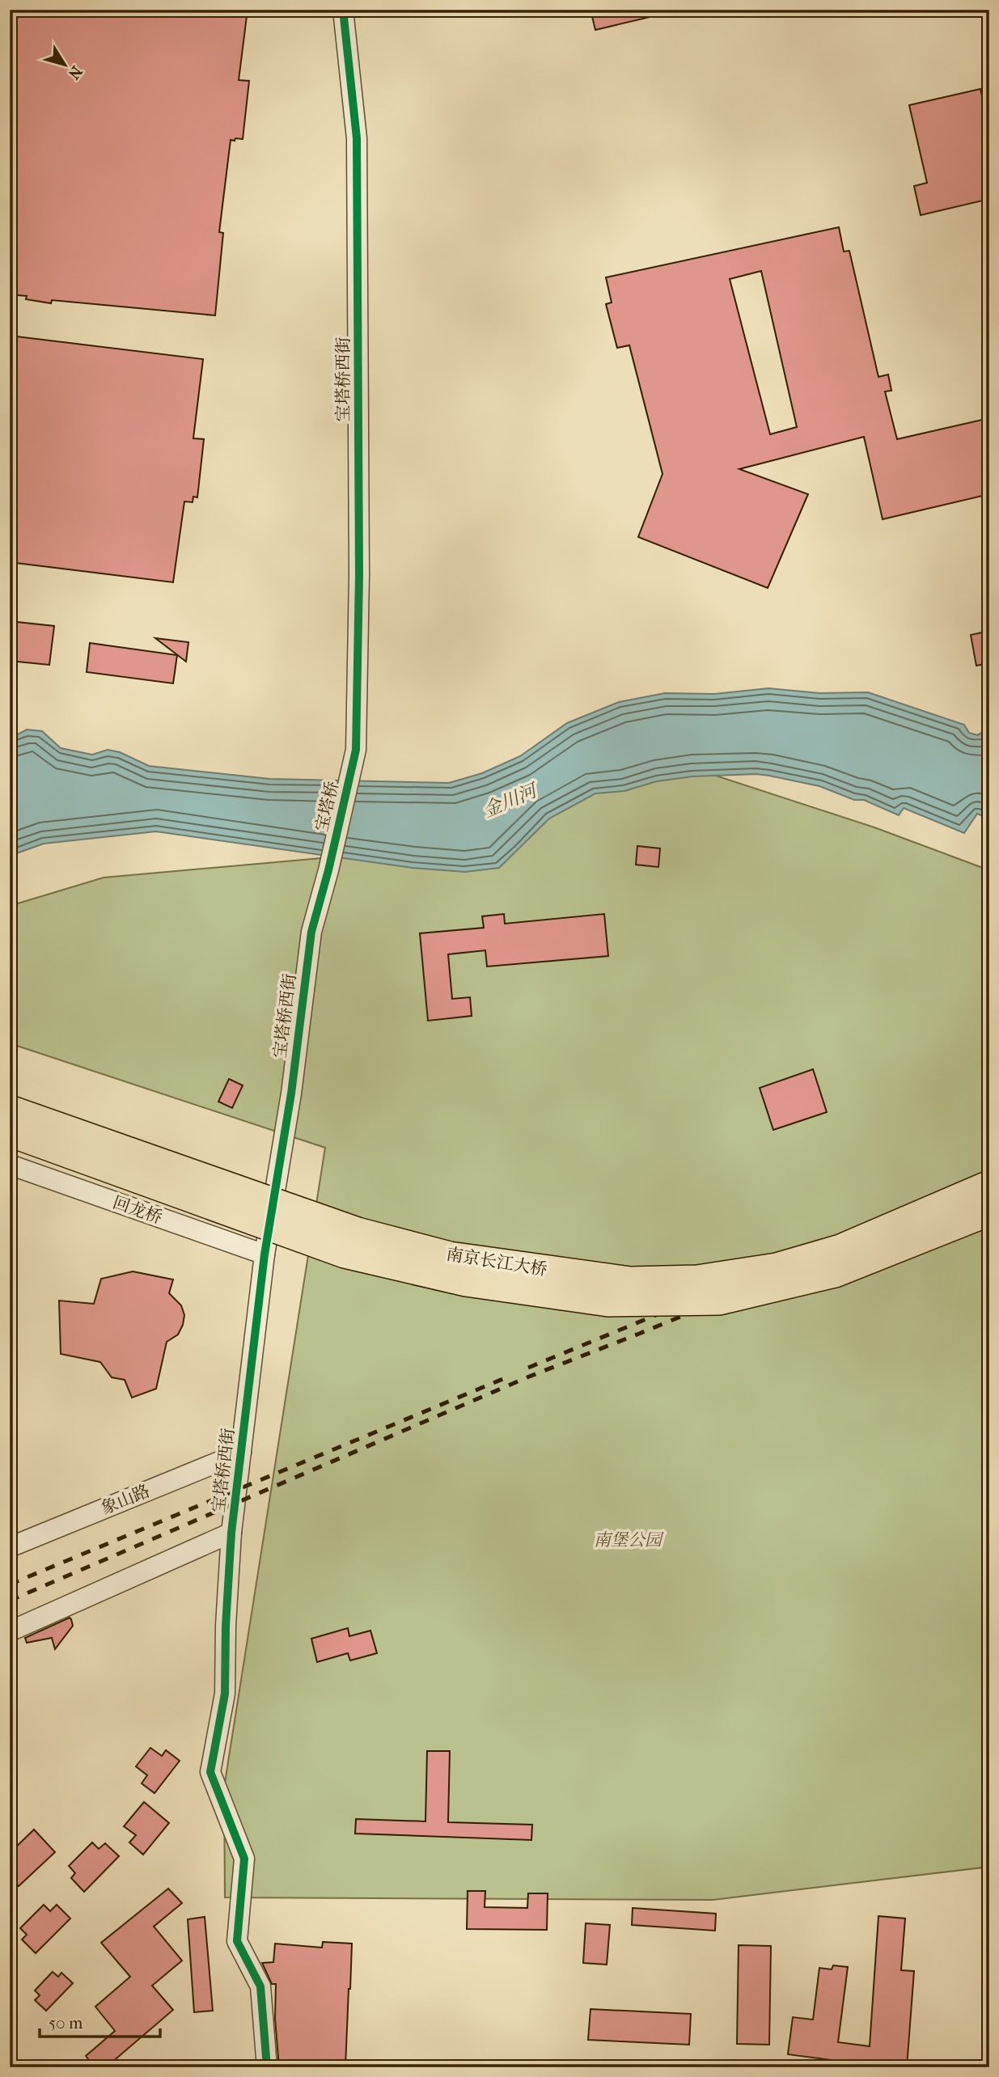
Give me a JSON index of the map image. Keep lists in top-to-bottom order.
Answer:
{
  "streets": {
    "highway": ["南京长江大桥"],
    "street": [
      "宝塔桥西街",
      "宝塔桥",
      "回龙桥",
      "象山路"
    ]
  },
  "crossings": [
    ["宝塔桥西街", "宝塔桥"],
    ["宝塔桥西街", "回龙桥"],
    ["宝塔桥西街", "象山路"]
  ],
  "water": ["金川河"],
  "parks": ["南堡公园"],
  "scale_bar": "50 m",
  "north": "bottom right"
}
